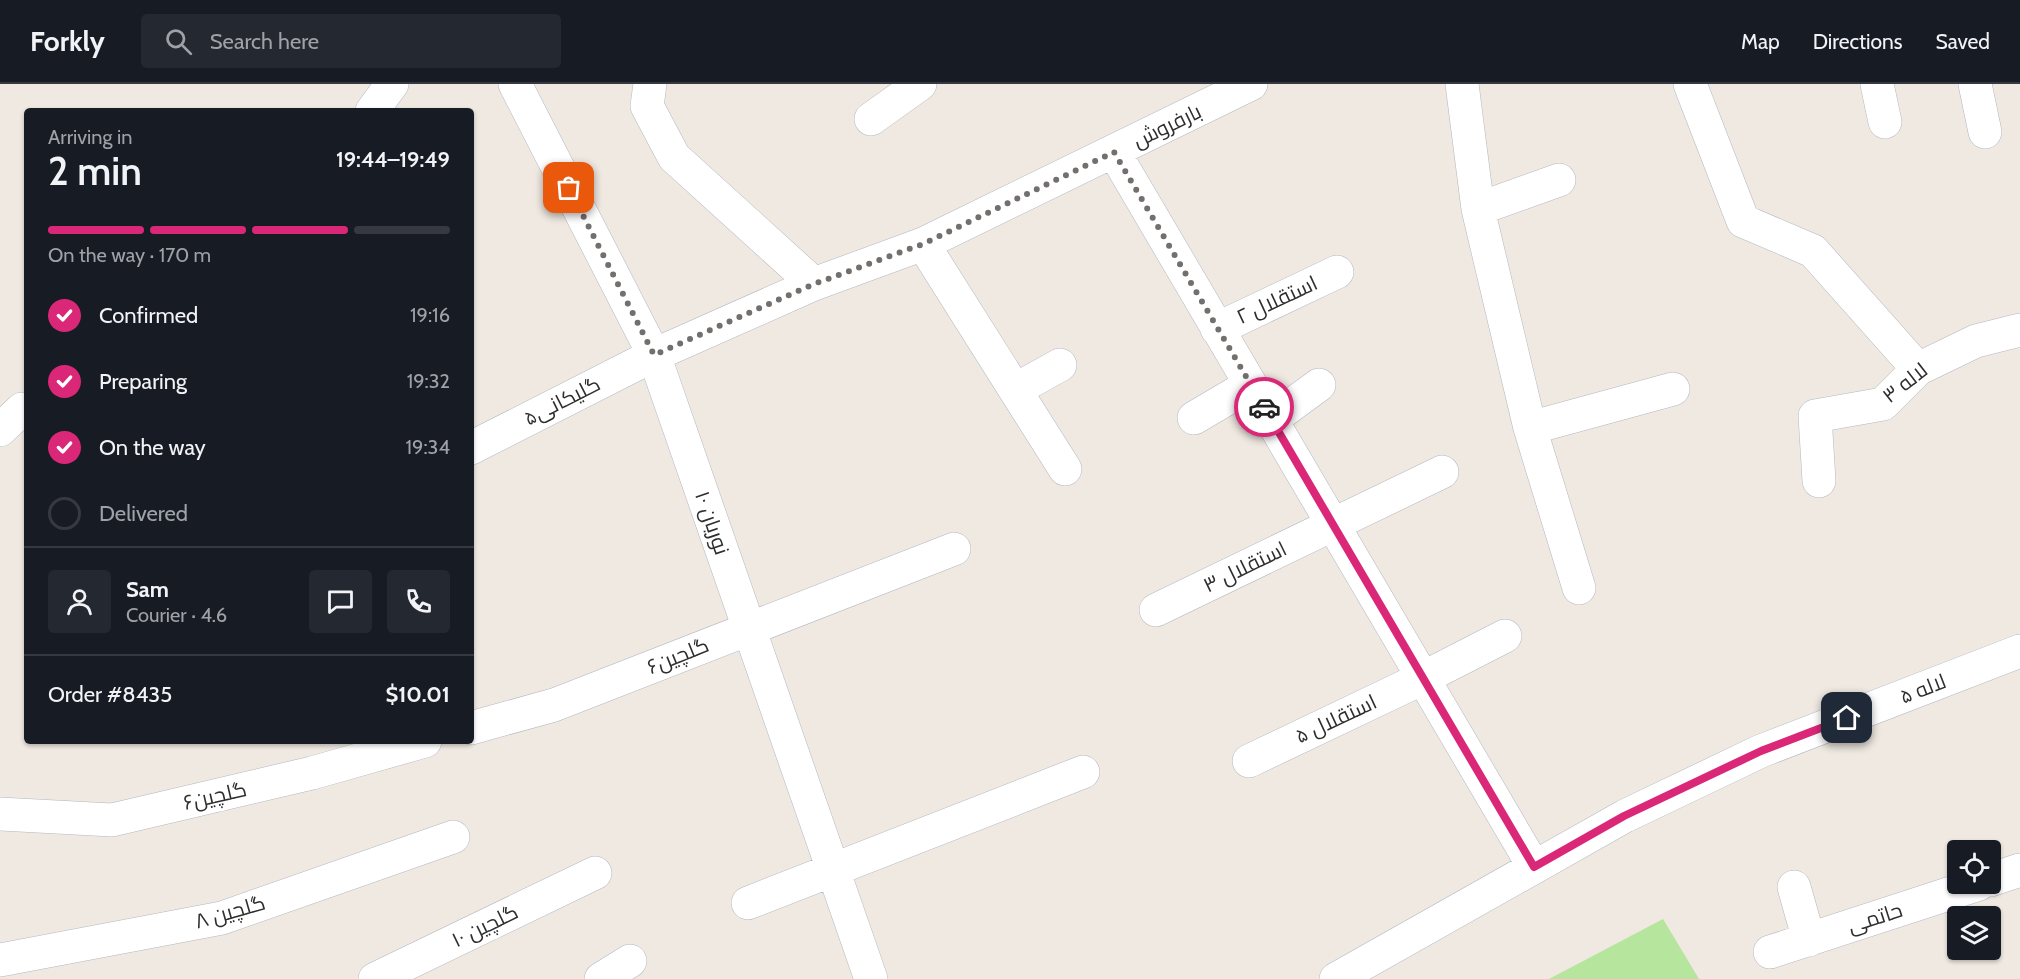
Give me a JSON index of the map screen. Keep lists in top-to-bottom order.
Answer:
{
  "streets": {
    "street": [
      "بارفروش",
      "استقلال ۲",
      "لاله ۳",
      "گلیکانی۵",
      "نوریان ۱۰",
      "استقلال ۳",
      "گلچین۶",
      "لاله ۵",
      "استقلال ۵",
      "گلچین ۸",
      "حاتمی",
      "گلچین ۱۰"
    ]
  },
  "crossings": [
    ["بارفروش", "گلیکانی۵"],
    ["بارفروش", "نوریان ۱۰"],
    ["گلیکانی۵", "نوریان ۱۰"],
    ["نوریان ۱۰", "گلچین۶"]
  ],
  "page": {
    "header": "Forkly",
    "search": "Search here",
    "nav": ["Map", "Directions", "Saved"],
    "heading": ["2 min", "Arriving in", "19:44–19:49"],
    "panel": [
      "Sam",
      "Courier · 4.6",
      "Order #8435",
      "$10.01"
    ],
    "bar": "On the way · 170 m",
    "list": [
      ["Confirmed", "19:16"],
      ["Preparing", "19:32"],
      ["On the way", "19:34"],
      "Delivered"
    ]
  }
}
